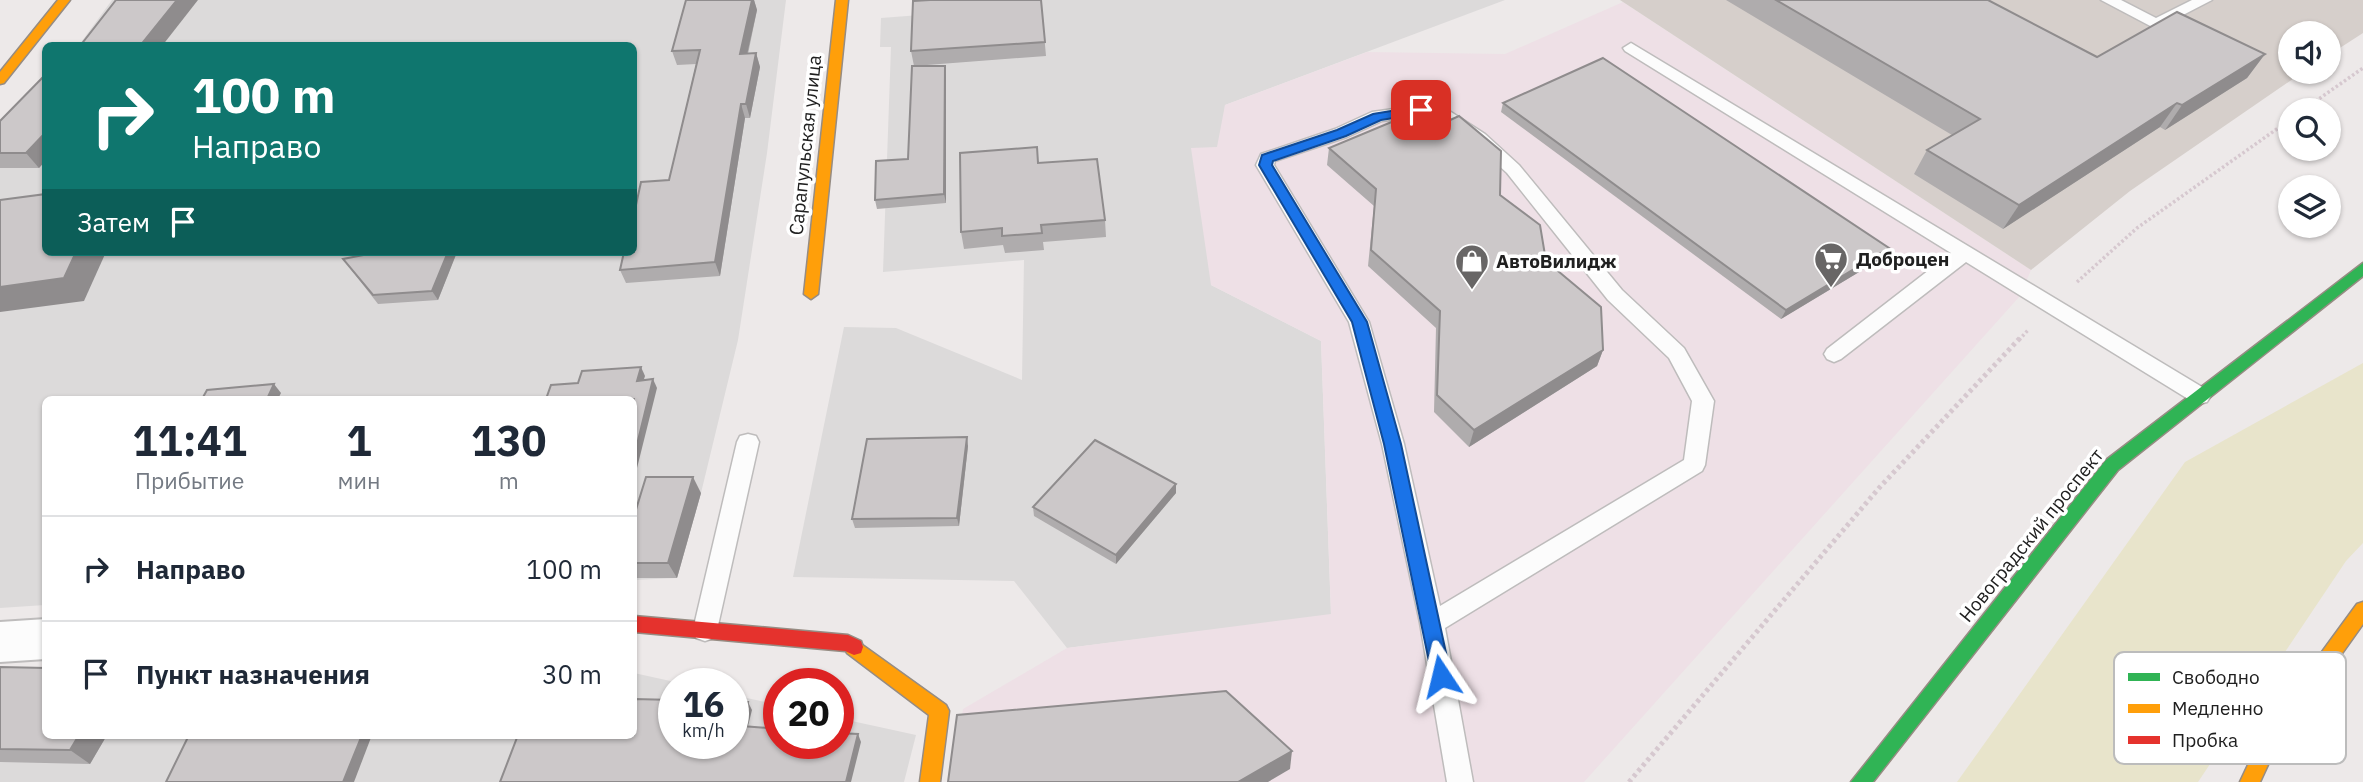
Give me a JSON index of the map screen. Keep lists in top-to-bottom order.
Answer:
{
  "streets": {
    "main road": ["Сарапульская улица", "Новоградский проспект"]
  },
  "places": {
    "supermarket": ["Доброцен"],
    "shop": ["АвтоВилидж"]
  },
  "legend": ["Свободно", "Медленно", "Пробка"],
  "page": {
    "turn": ["100 m", "Направо"],
    "then": "Затем",
    "eta": [
      "11:41",
      "Прибытие",
      "1",
      "мин",
      "130",
      "m"
    ],
    "list": [
      {
        "name": "Направо",
        "value": "100 m"
      },
      {
        "name": "Пункт назначения",
        "value": "30 m"
      }
    ],
    "speed": "16 km/h",
    "limit": "20"
  }
}
